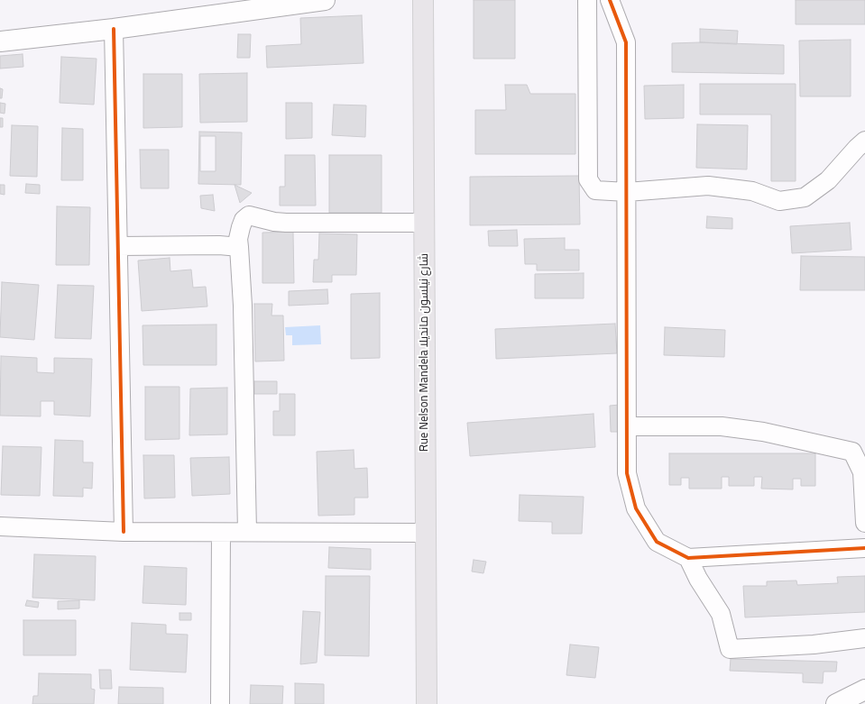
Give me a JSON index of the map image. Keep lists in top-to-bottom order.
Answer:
{
  "streets": {
    "main road": ["Rue Nelson Mandela شارع نيلسون مانديلا"]
  }
}
